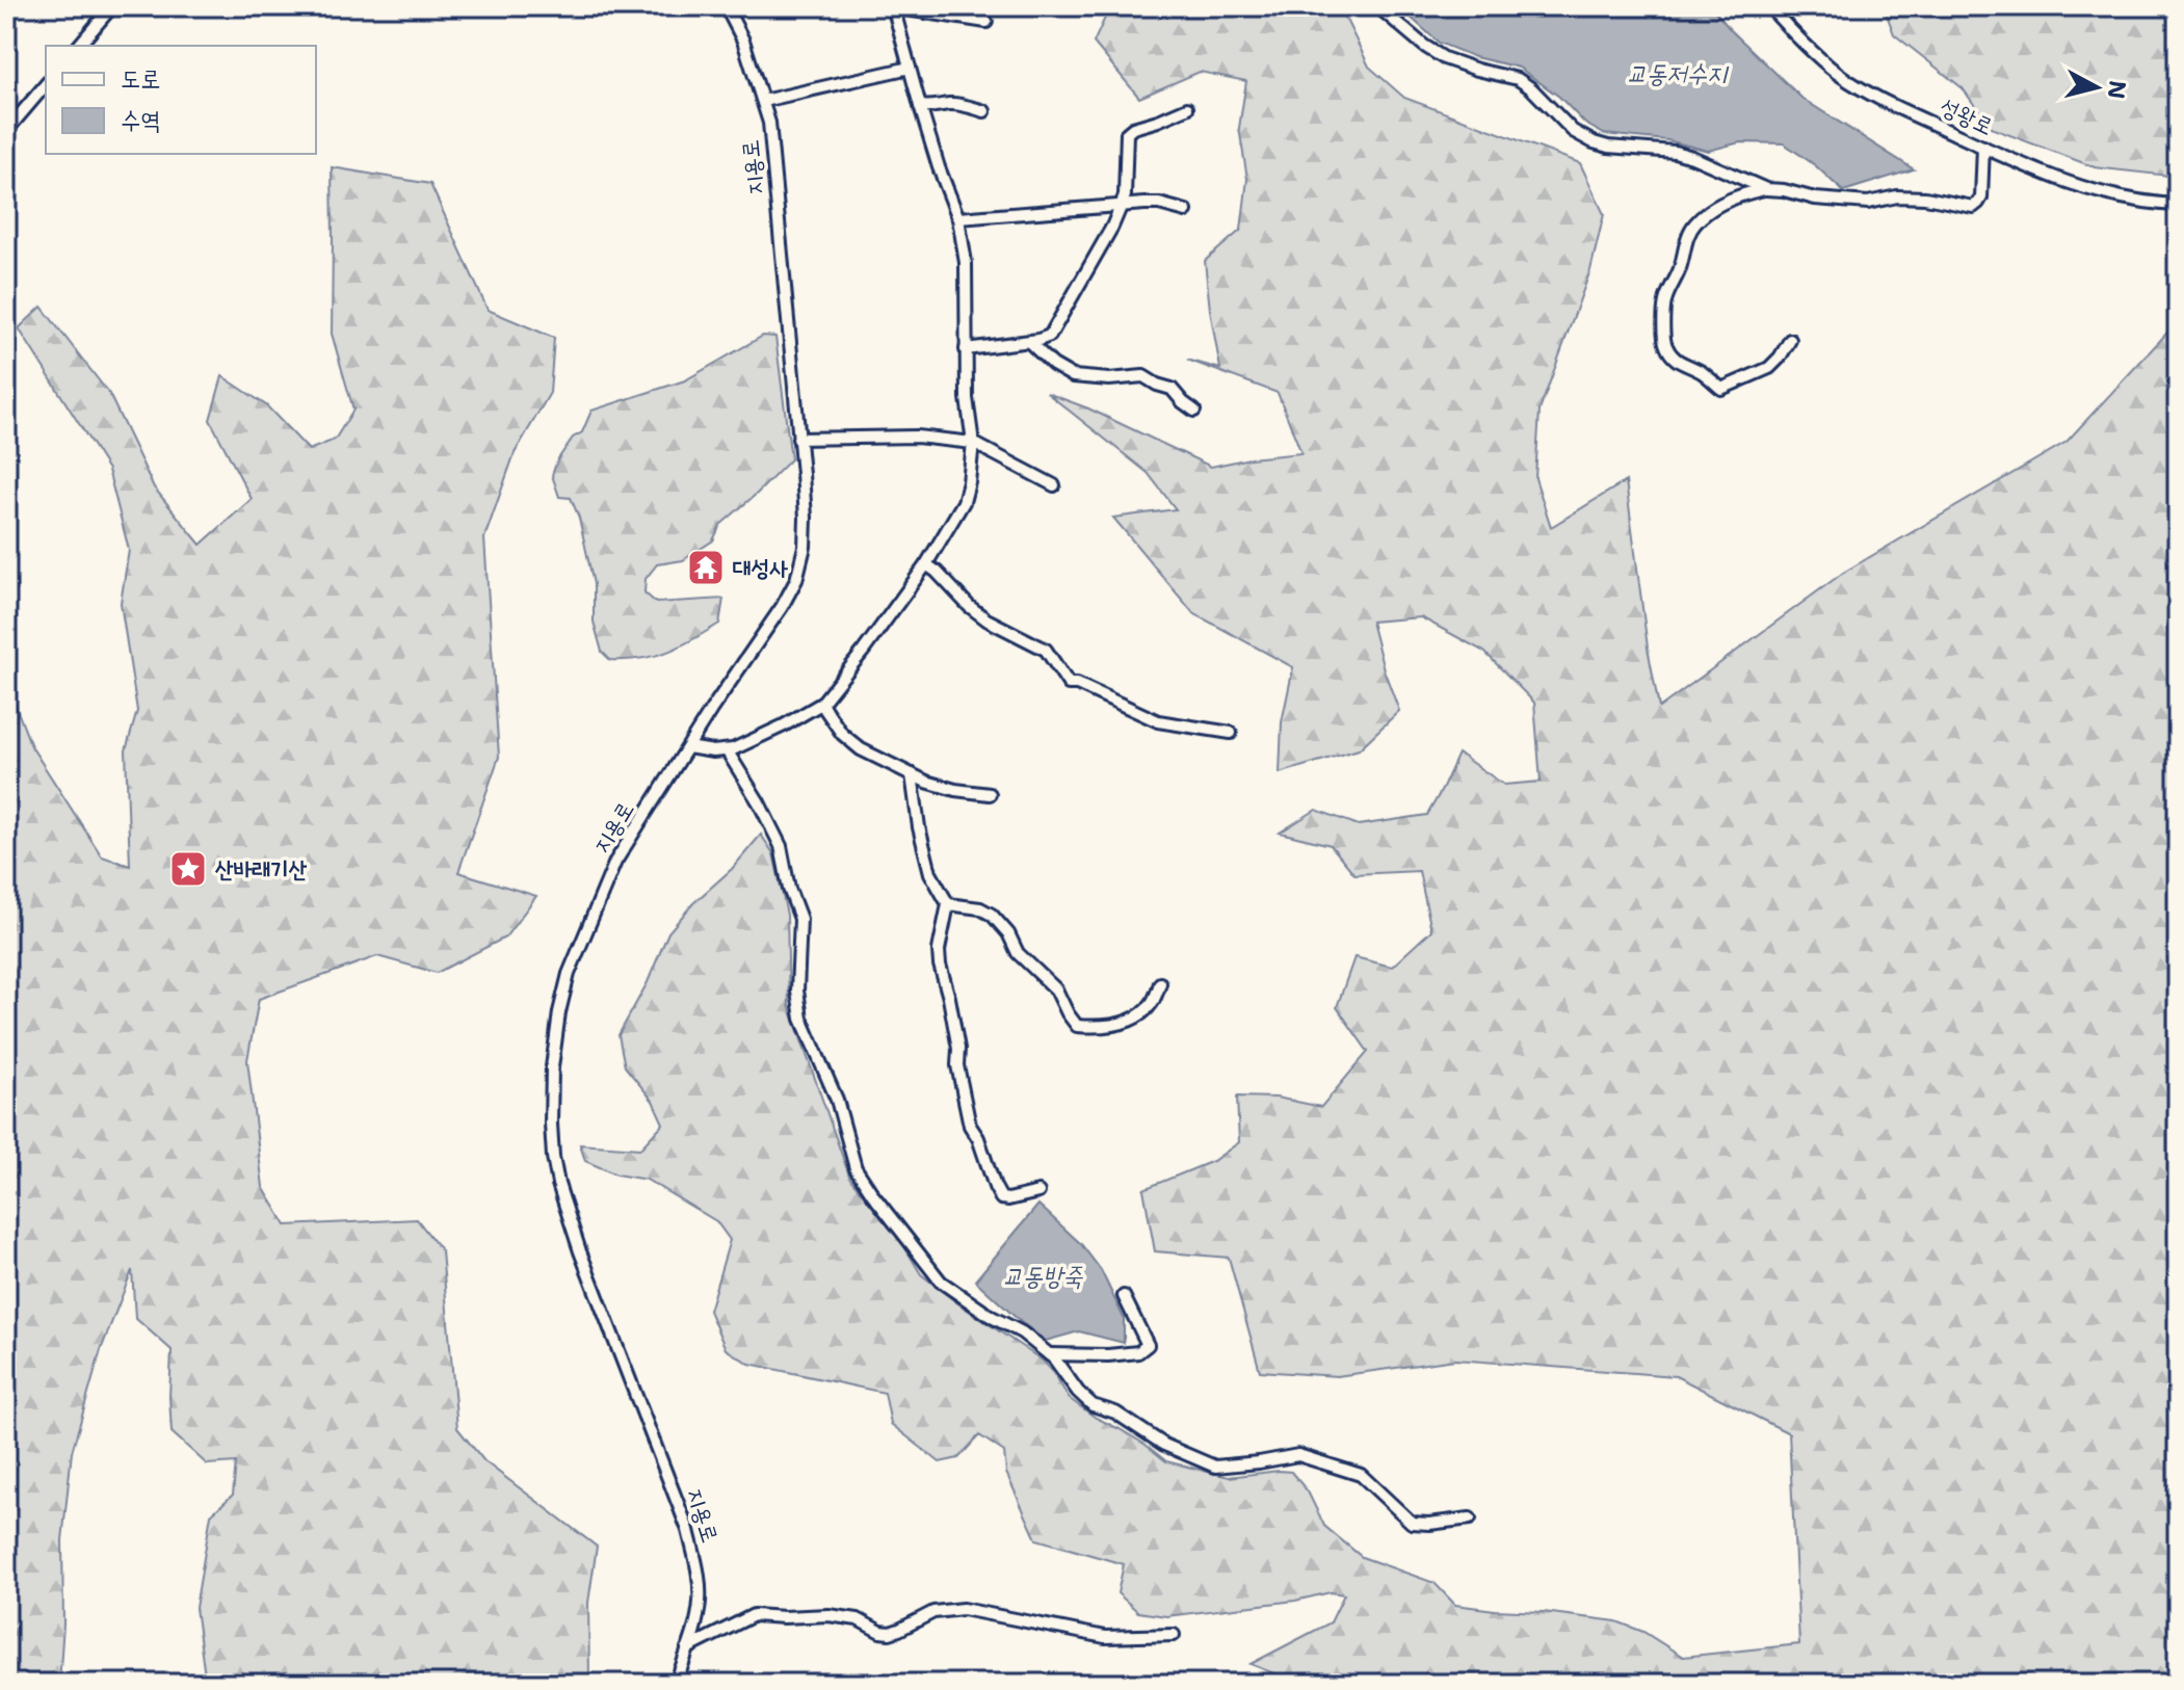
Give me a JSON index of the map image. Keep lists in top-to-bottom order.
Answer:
{
  "streets": {
    "street": ["성왕로", "지용로"]
  },
  "water": ["교동저수지", "교동방죽"],
  "places": {
    "temple": ["대성사"],
    "place": ["산바래기산"]
  },
  "legend": ["도로", "수역"],
  "north": "right"
}
